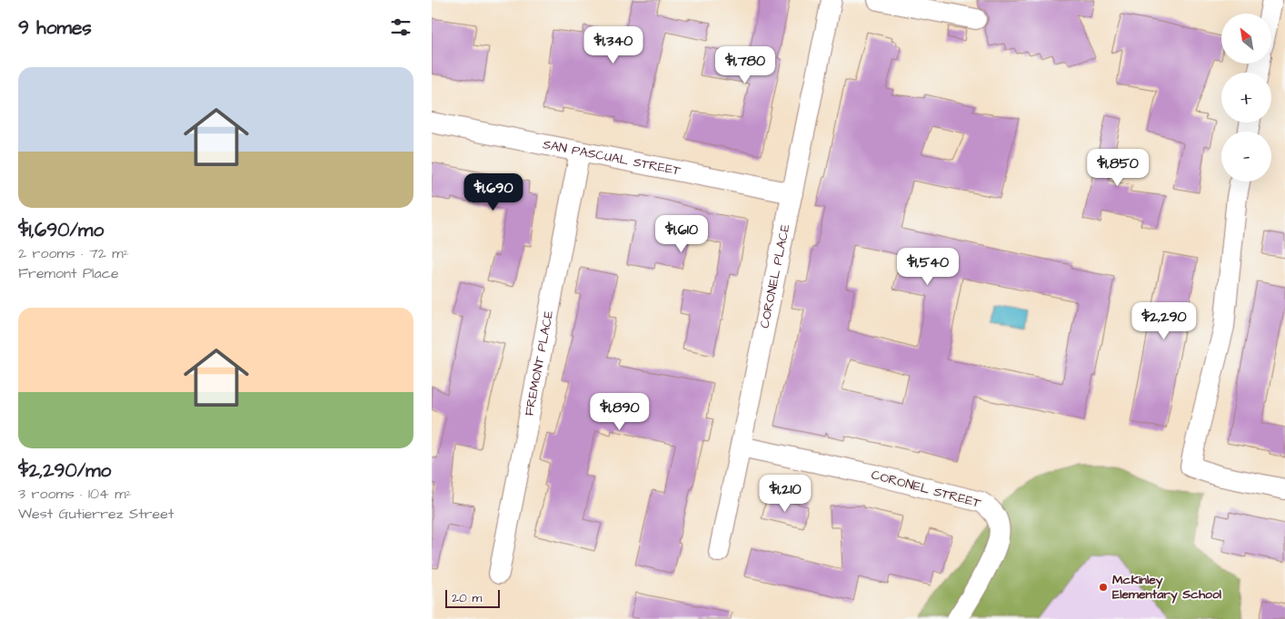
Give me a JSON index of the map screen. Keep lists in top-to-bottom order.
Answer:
{
  "streets": {
    "street": [
      "SAN PASCUAL STREET",
      "CORONEL PLACE",
      "FREMONT PLACE",
      "CORONEL STREET"
    ]
  },
  "crossings": [
    ["SAN PASCUAL STREET", "CORONEL PLACE"],
    ["SAN PASCUAL STREET", "FREMONT PLACE"],
    ["CORONEL PLACE", "CORONEL STREET"]
  ],
  "places": ["McKinley Elementary School"],
  "scale_bar": "20 m",
  "north": "top left",
  "page": {
    "heading": "9 homes",
    "map_buttons": ["+", "−"],
    "price": [
      "$1,340",
      "$1,780",
      "$1,850",
      "$1,690",
      "$1,610",
      "$1,540",
      "$2,290",
      "$1,890",
      "$1,210"
    ],
    "list": [
      {
        "name": "$1,690/mo",
        "note": "2 rooms · 72 m² · Fremont Place"
      },
      {
        "name": "$2,290/mo",
        "note": "3 rooms · 104 m² · West Gutierrez Street"
      }
    ],
    "scale": "20 m"
  }
}
